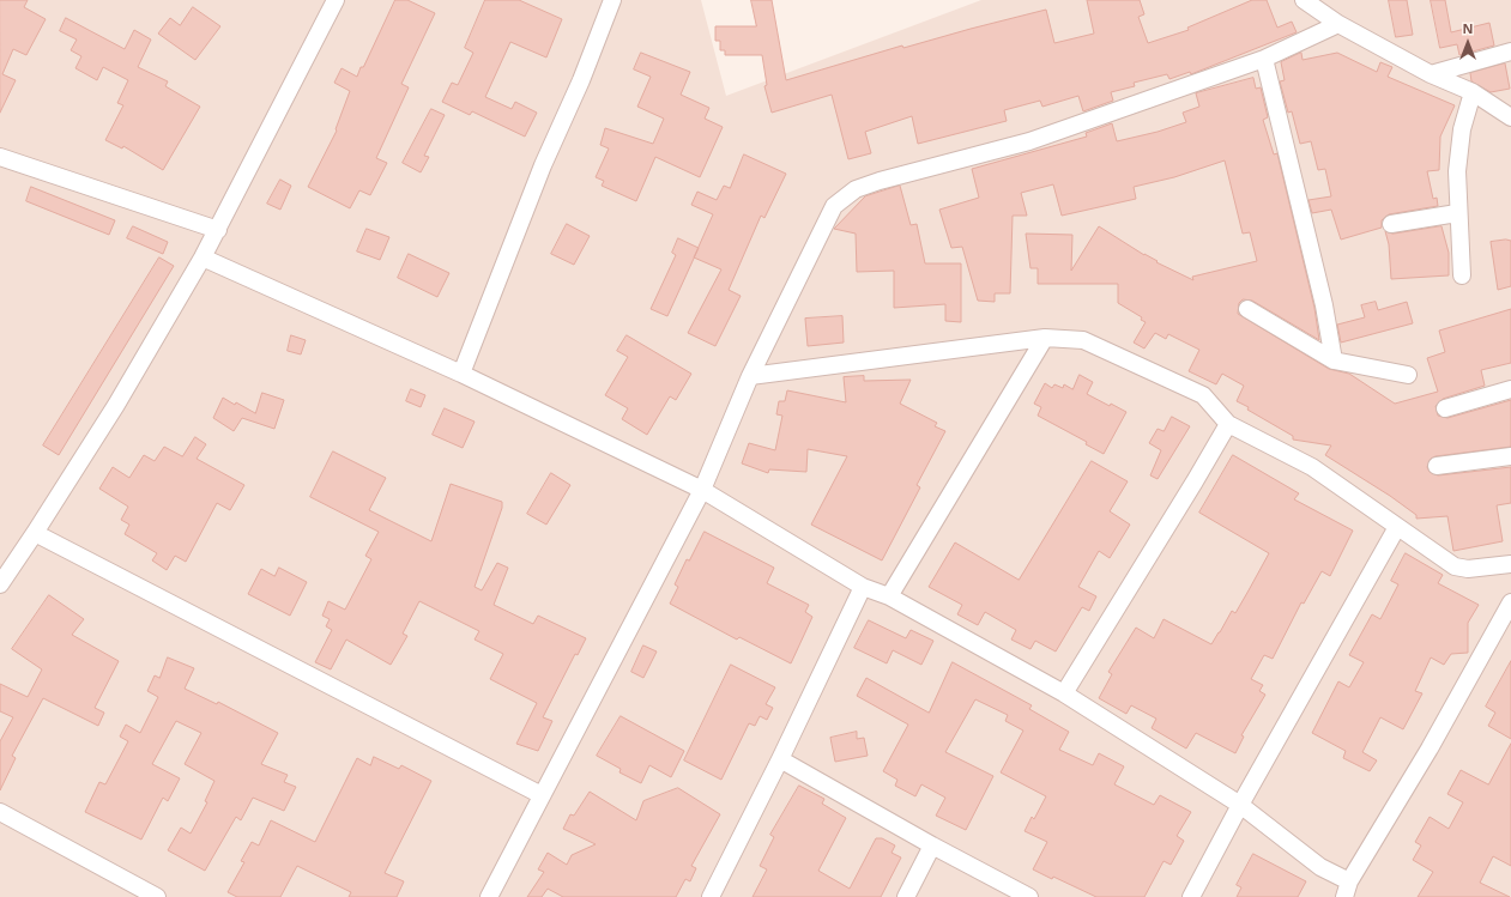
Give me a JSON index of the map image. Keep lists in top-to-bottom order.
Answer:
{
  "north": "top"
}
